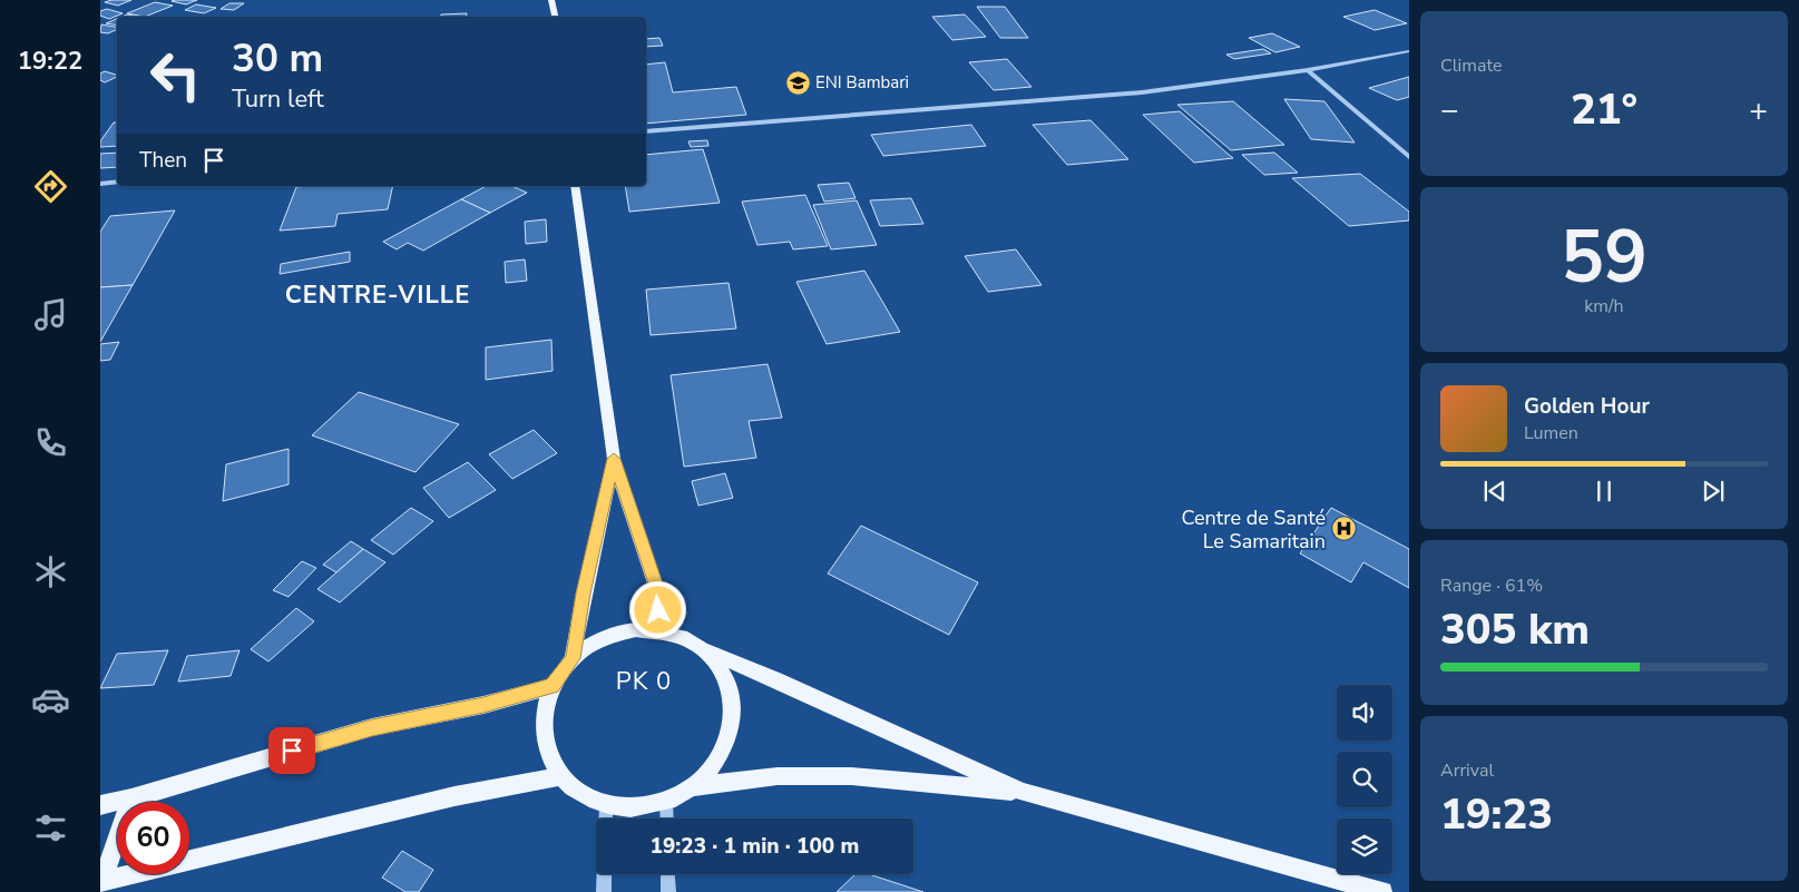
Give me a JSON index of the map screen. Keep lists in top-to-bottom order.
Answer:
{
  "districts": ["CENTRE-VILLE", "PK 0"],
  "places": {
    "school or university": ["ENI Bambari"],
    "hospital": ["Centre de Santé Le Samaritain"]
  },
  "page": {
    "tabs": "19:22",
    "tile": [
      "Climate",
      ["59", "km/h"],
      ["Range · 61%", "305 km"],
      ["Arrival", "19:23"]
    ],
    "turn": ["30 m", "Turn left"],
    "heat": ["−", "21°", "+"],
    "then": "Then",
    "song": ["Golden Hour", "Lumen"],
    "limit": "60",
    "trip": "19:23 · 1 min · 100 m"
  }
}
